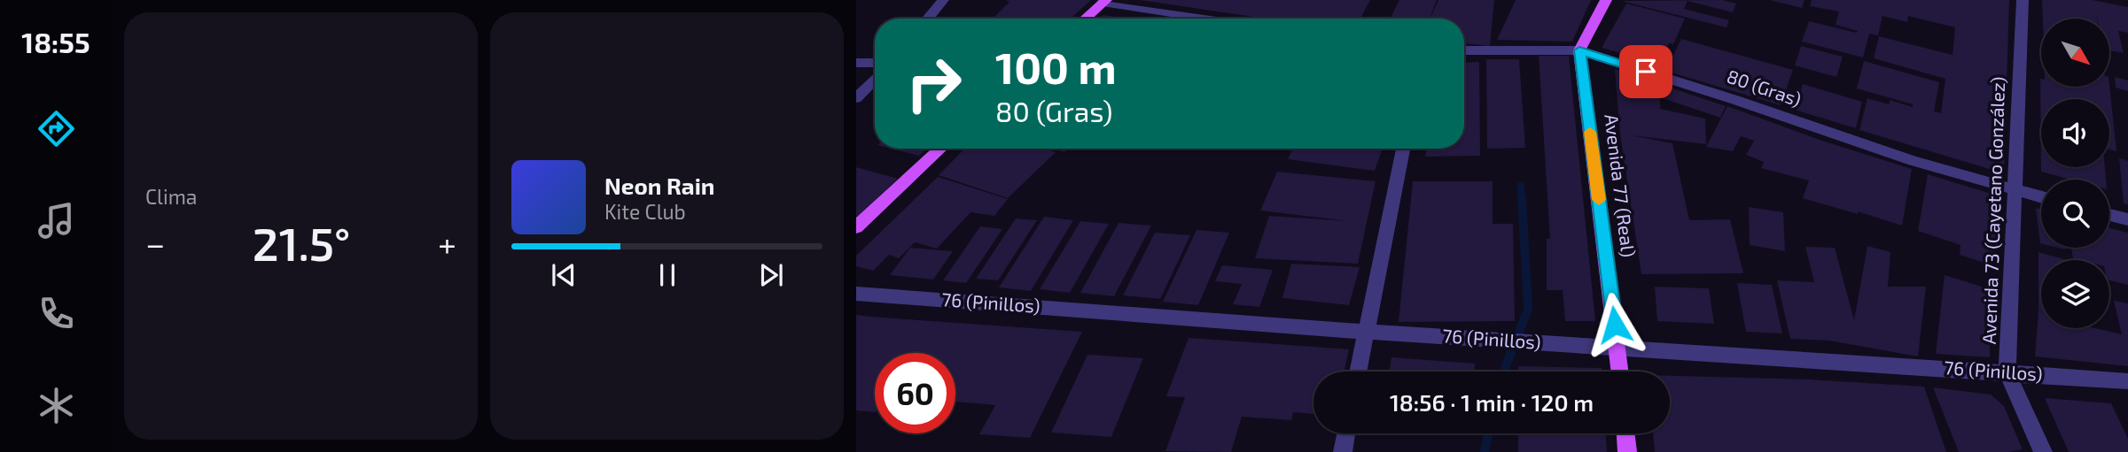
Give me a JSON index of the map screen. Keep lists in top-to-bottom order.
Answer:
{
  "streets": {
    "main road": ["Avenida 77 (Real)"],
    "street": ["80 (Gras)", "Avenida 73 (Cayetano González)", "76 (Pinillos)"]
  },
  "crossings": [
    ["80 (Gras)", "Avenida 77 (Real)"],
    ["80 (Gras)", "Avenida 73 (Cayetano González)"],
    ["Avenida 77 (Real)", "76 (Pinillos)"],
    ["Avenida 73 (Cayetano González)", "76 (Pinillos)"]
  ],
  "north": "bottom right",
  "page": {
    "tabs": "18:55",
    "tile": "Clima",
    "turn": ["100 m", "80 (Gras)"],
    "song": ["Neon Rain", "Kite Club"],
    "heat": ["−", "21.5°", "+"],
    "limit": "60",
    "trip": "18:56 · 1 min · 120 m"
  }
}
